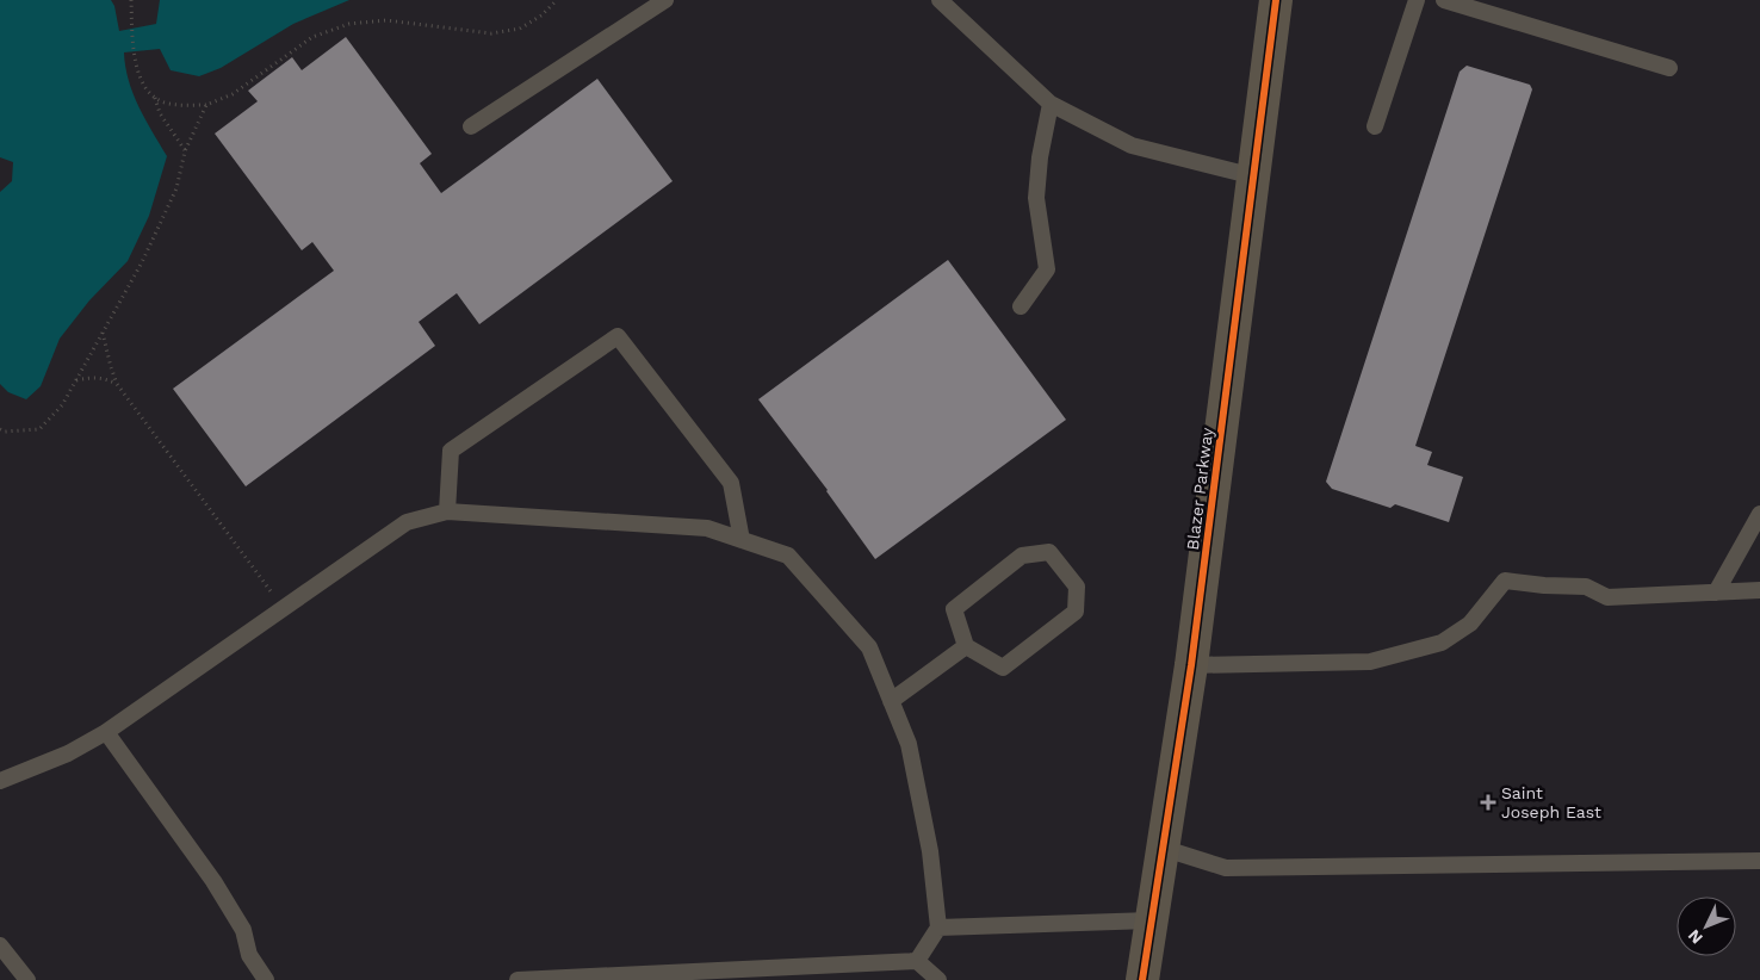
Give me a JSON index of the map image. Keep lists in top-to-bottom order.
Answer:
{
  "streets": {
    "street": ["Blazer Parkway"]
  },
  "places": {
    "health": ["Saint Joseph East"]
  },
  "north": "bottom left"
}
